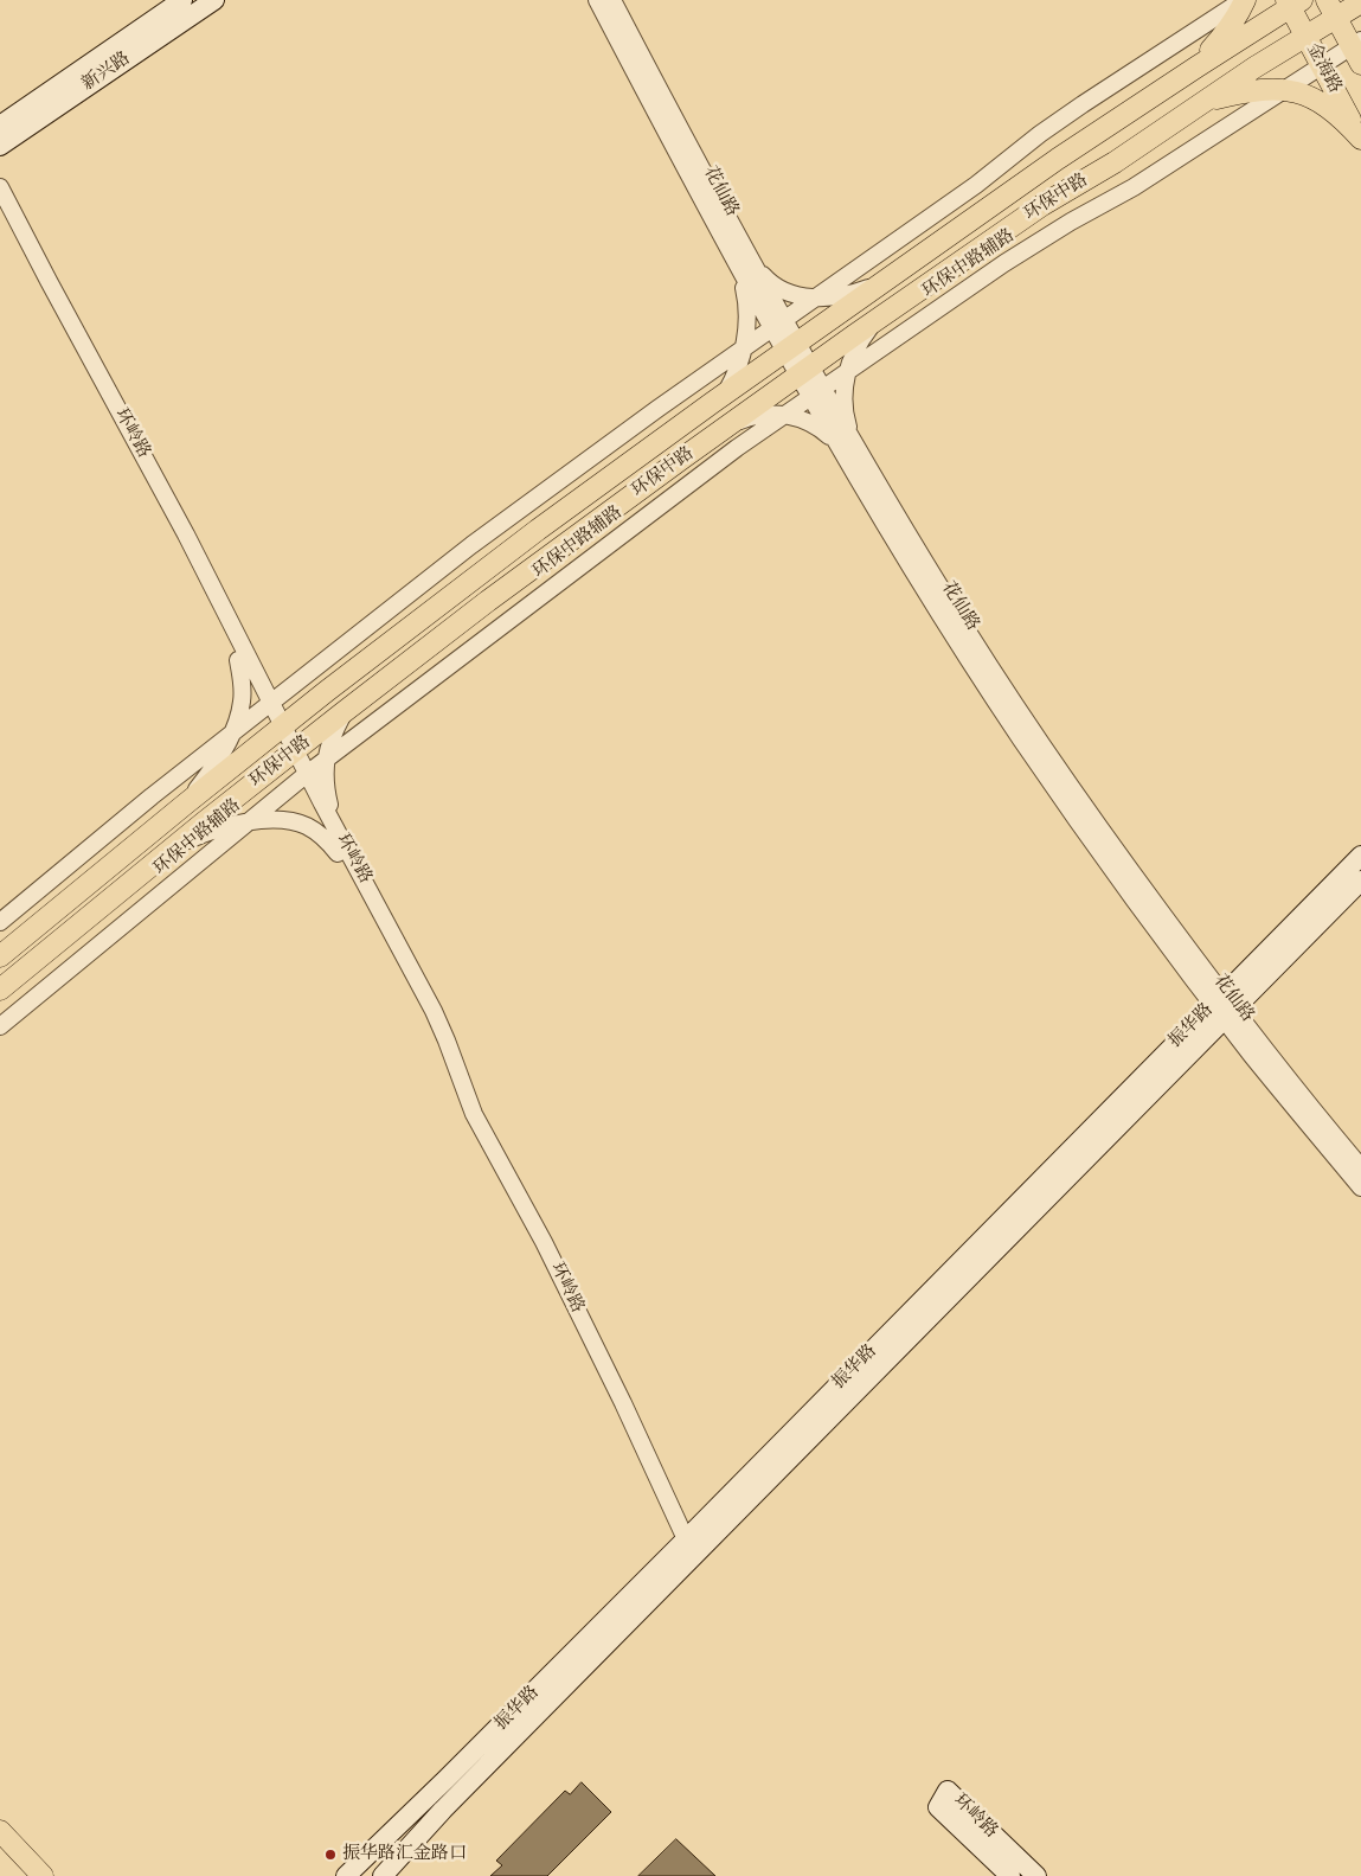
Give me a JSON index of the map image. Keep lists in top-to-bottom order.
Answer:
{
  "streets": {
    "main road": [
      "金海路",
      "新兴路",
      "环保中路",
      "环岭路",
      "振华路"
    ],
    "street": ["花仙路", "环保中路辅路"]
  },
  "crossings": [
    ["金海路", "环保中路"],
    ["金海路", "环保中路辅路"],
    ["花仙路", "环保中路"],
    ["花仙路", "环保中路辅路"],
    ["花仙路", "振华路"],
    ["环保中路", "环岭路"],
    ["环保中路辅路", "环岭路"],
    ["环岭路", "振华路"]
  ],
  "places": ["振华路汇金路口"]
}
